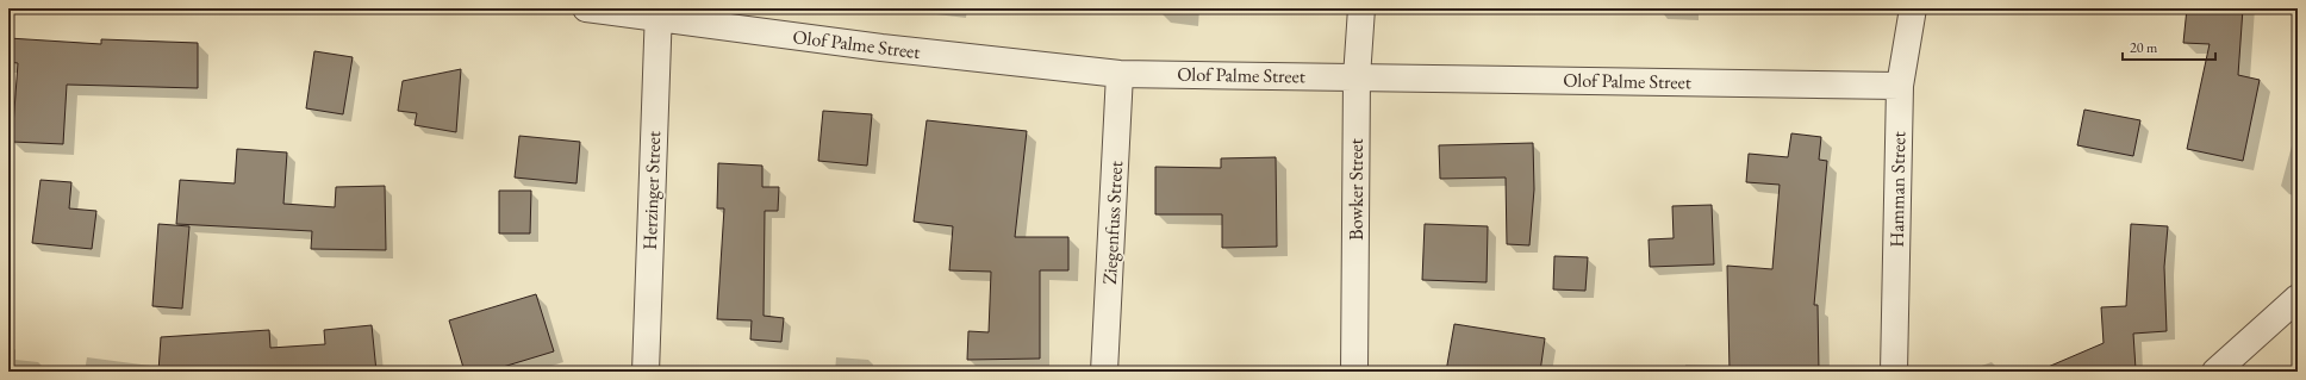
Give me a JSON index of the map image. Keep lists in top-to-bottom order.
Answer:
{
  "streets": {
    "street": [
      "Olof Palme Street",
      "Bowker Street",
      "Hamman Street",
      "Herzinger Street",
      "Ziegenfuss Street"
    ]
  },
  "crossings": [
    ["Olof Palme Street", "Bowker Street"],
    ["Olof Palme Street", "Hamman Street"],
    ["Olof Palme Street", "Herzinger Street"],
    ["Olof Palme Street", "Ziegenfuss Street"]
  ],
  "scale_bar": "20 m"
}
